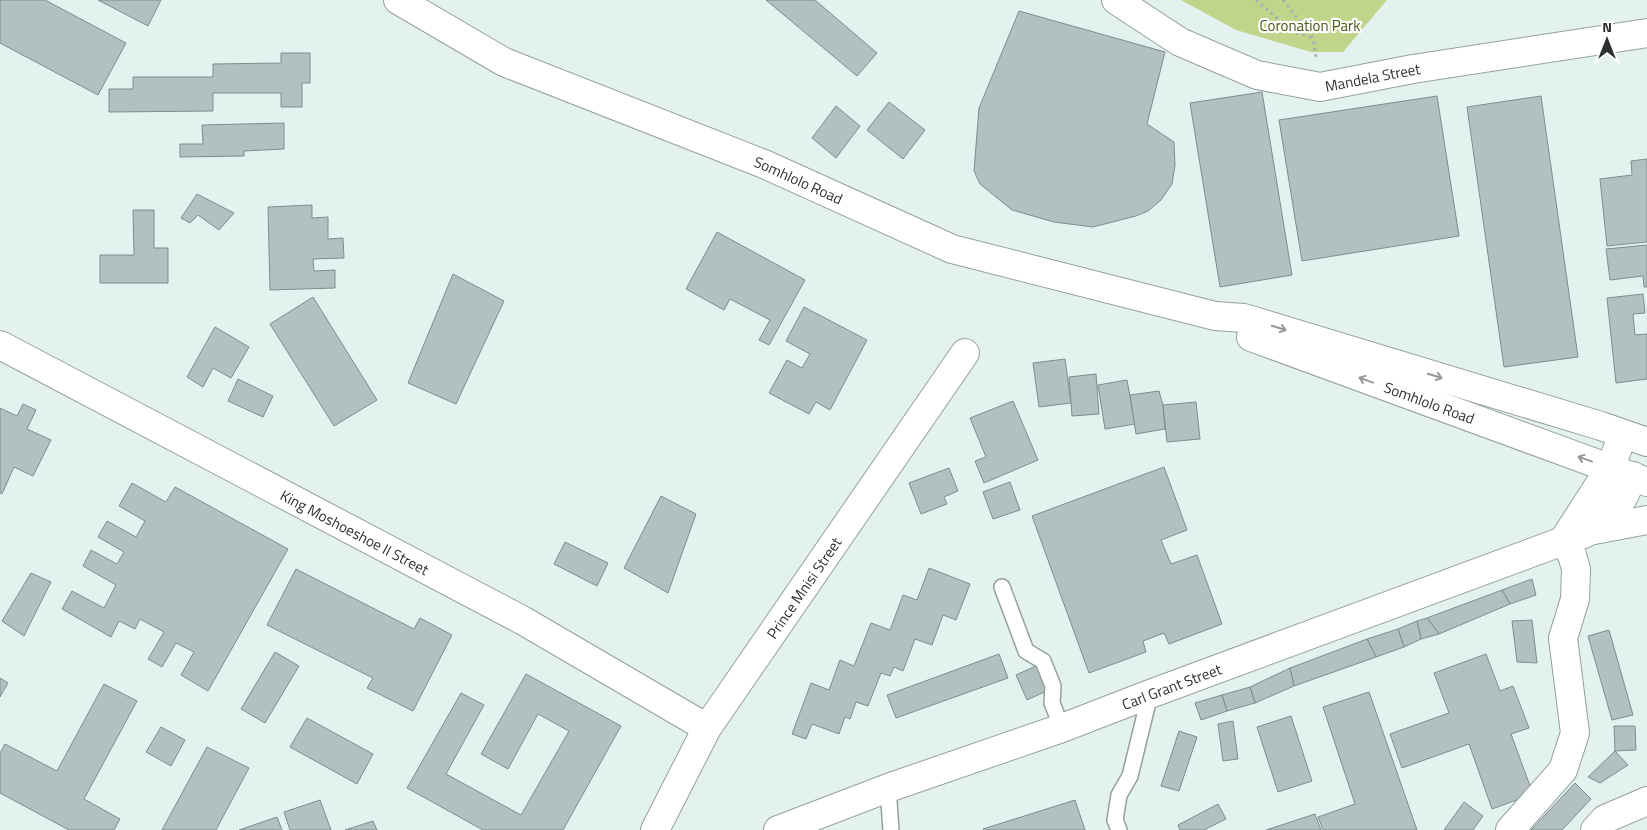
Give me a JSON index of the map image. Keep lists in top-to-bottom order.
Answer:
{
  "streets": {
    "street": [
      "Mandela Street",
      "Somhlolo Road",
      "King Moshoeshoe II Street",
      "Prince Mnisi Street",
      "Carl Grant Street"
    ]
  },
  "crossings": [
    ["King Moshoeshoe II Street", "Prince Mnisi Street"]
  ],
  "parks": ["Coronation Park"],
  "north": "top"
}
